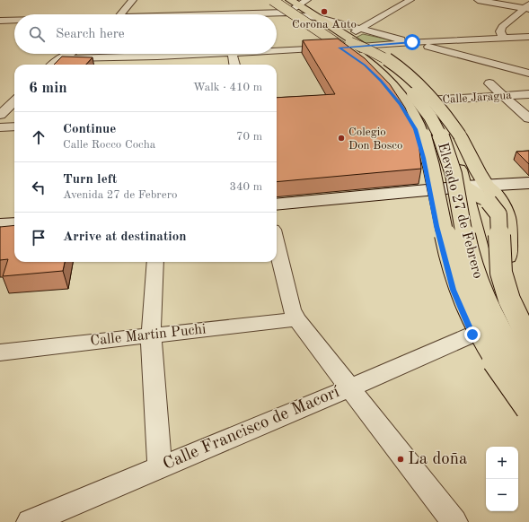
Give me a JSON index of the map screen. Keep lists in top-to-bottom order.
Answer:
{
  "streets": {
    "main road": ["Elevado 27 de Febrero"],
    "street": ["Calle Jaragua", "Calle Martin Puchi", "Calle Francisco de Macorí"]
  },
  "places": ["Corona Auto", "Colegio Don Bosco", "La doña"],
  "page": {
    "search": "Search here",
    "heading": ["6 min", "Walk · 410 m"],
    "list": [
      ["Continue", "Calle Rocco Cocha", "70 m"],
      ["Turn left", "Avenida 27 de Febrero", "340 m"],
      "Arrive at destination"
    ],
    "map_buttons": ["+", "−"]
  }
}
